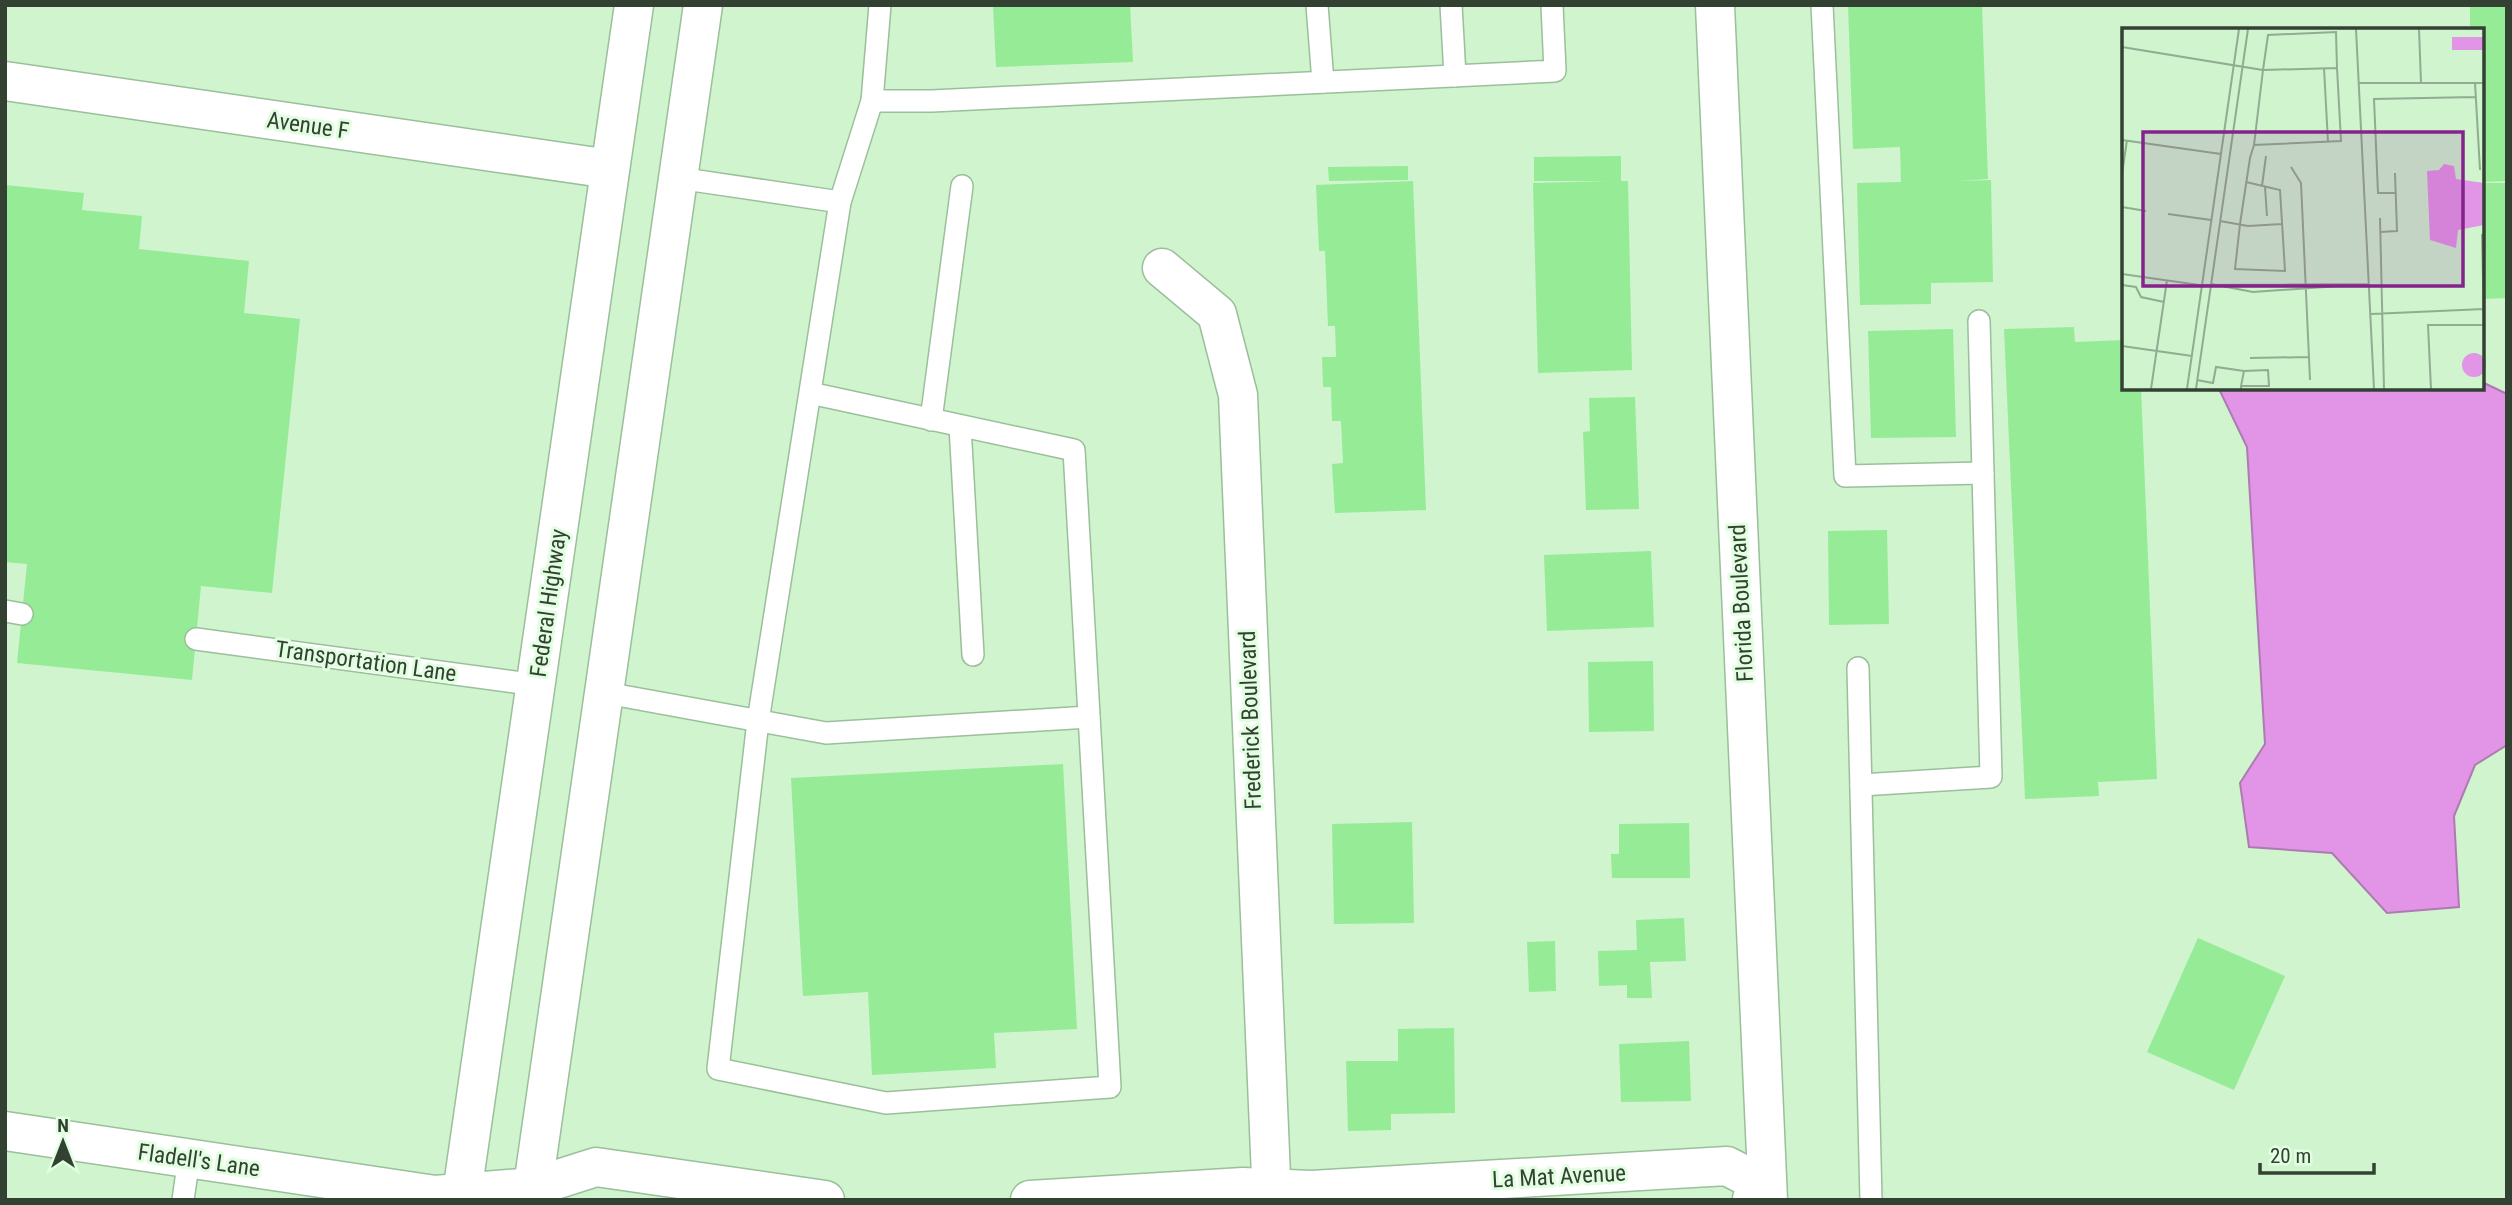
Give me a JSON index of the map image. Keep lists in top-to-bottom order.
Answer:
{
  "streets": {
    "street": [
      "Avenue F",
      "Federal Highway",
      "Florida Boulevard",
      "Frederick Boulevard",
      "Fladell's Lane",
      "La Mat Avenue"
    ],
    "lane": ["Transportation Lane"]
  },
  "crossings": [
    ["Avenue F", "Federal Highway"],
    ["Federal Highway", "Transportation Lane"],
    ["Federal Highway", "Fladell's Lane"],
    ["Florida Boulevard", "La Mat Avenue"],
    ["Frederick Boulevard", "La Mat Avenue"]
  ],
  "scale_bar": "20 m",
  "north": "top"
}
